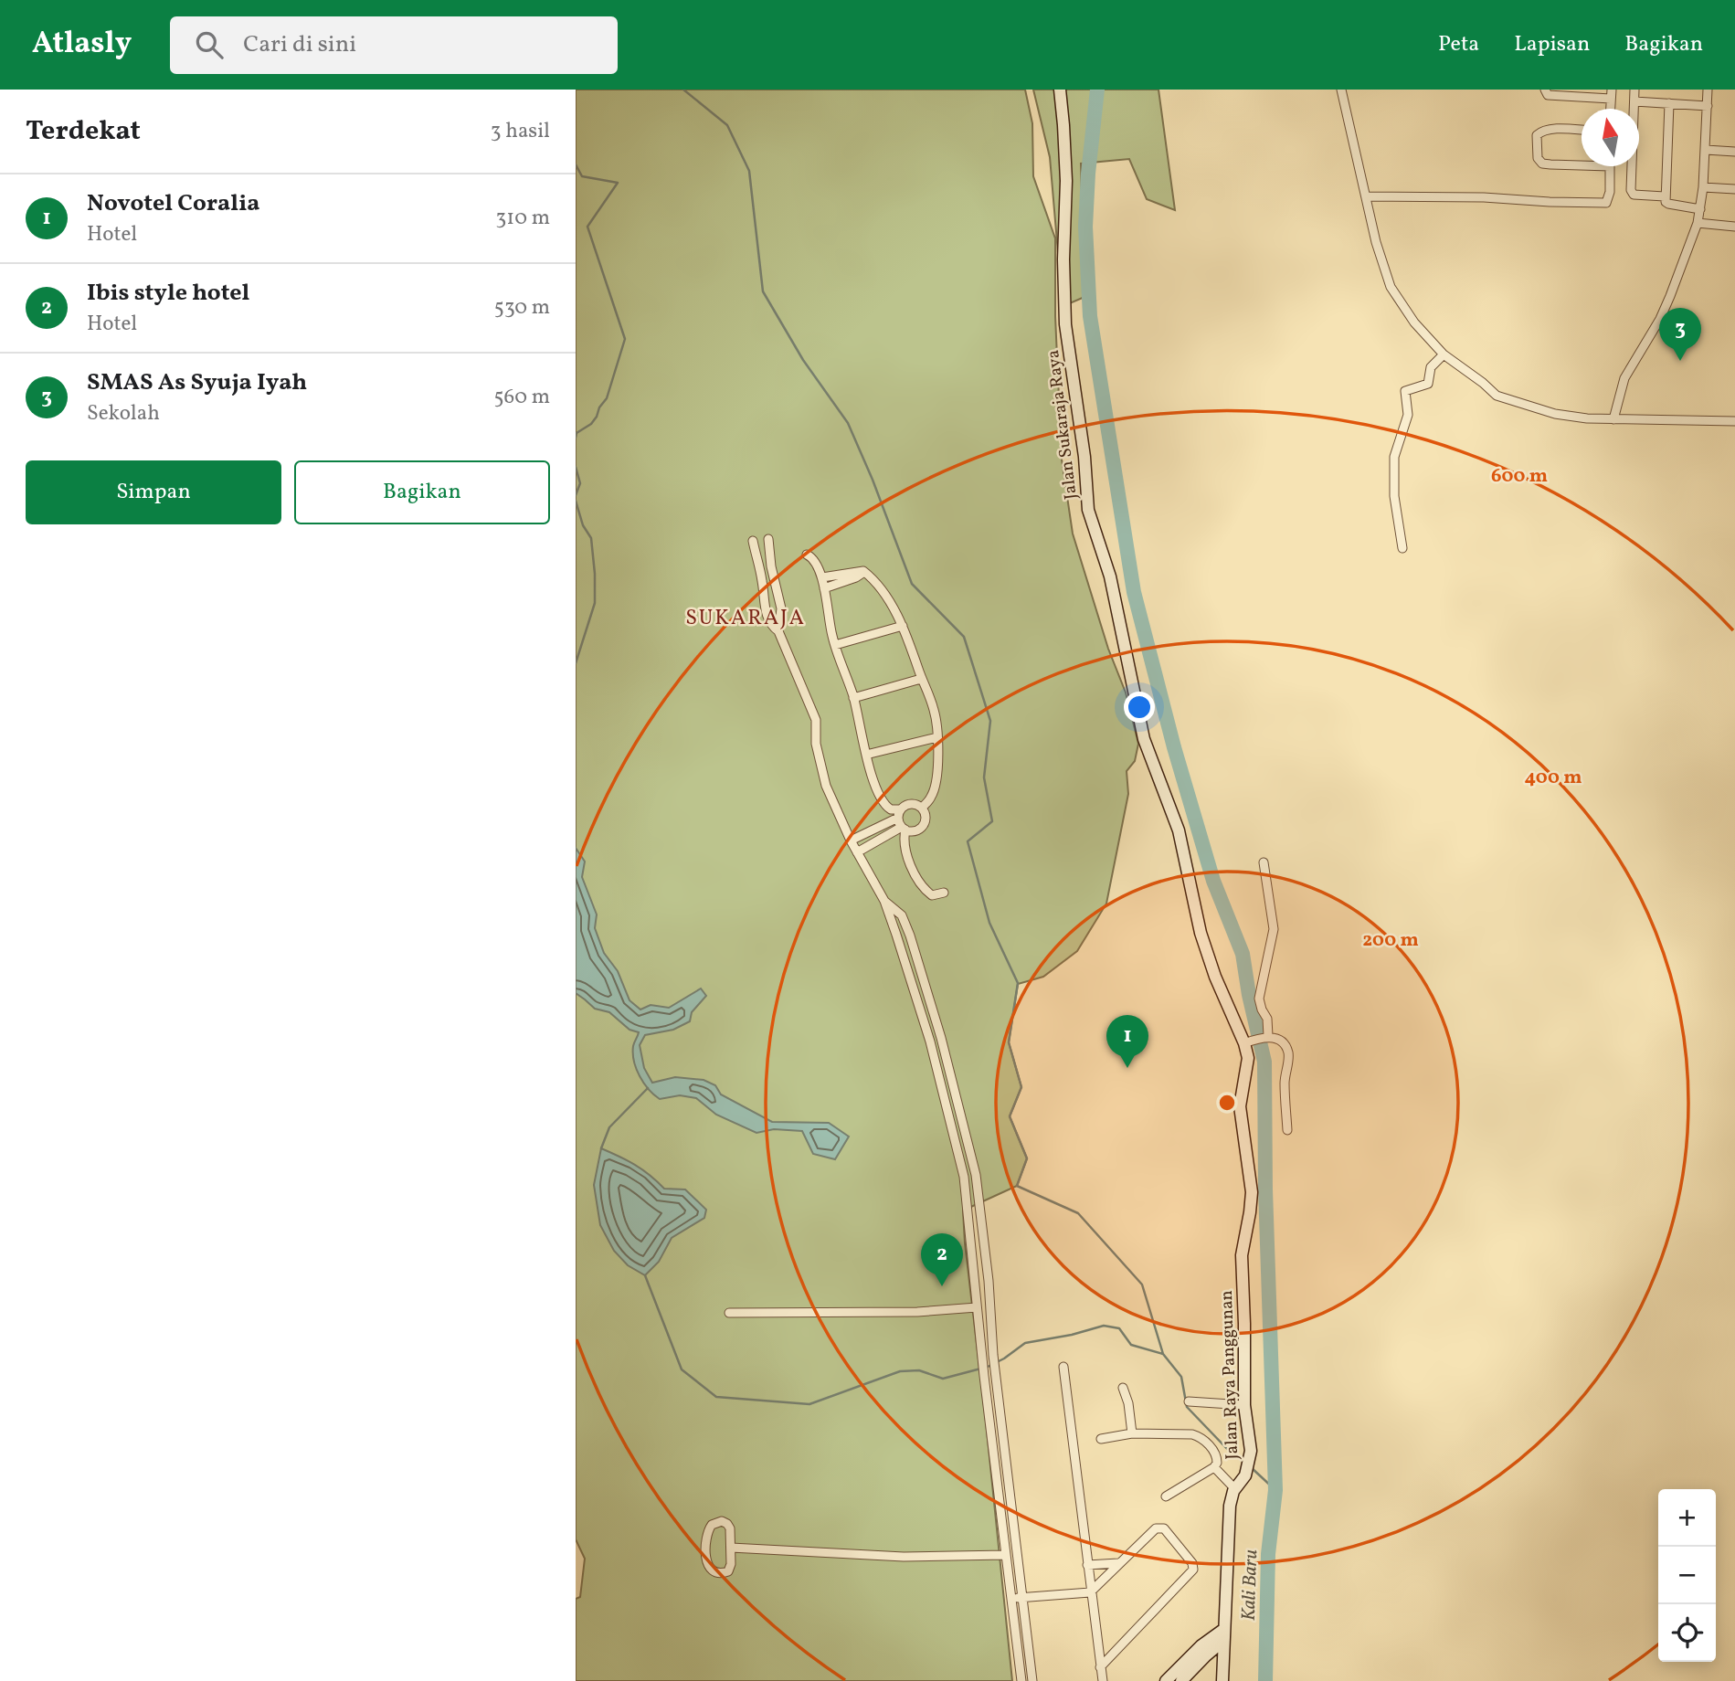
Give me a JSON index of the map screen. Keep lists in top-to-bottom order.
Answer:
{
  "streets": {
    "street": ["Jalan Sukaraja Raya", "Jalan Raya Panggunan"]
  },
  "crossings": [
    ["Jalan Sukaraja Raya", "Jalan Raya Panggunan"]
  ],
  "districts": ["SUKARAJA"],
  "water": ["Kali Baru"],
  "north": "top",
  "page": {
    "header": "Atlasly",
    "search": "Cari di sini",
    "nav": ["Peta", "Lapisan", "Bagikan"],
    "heading": ["Terdekat", "3 hasil"],
    "list": [
      {
        "mark": "1",
        "name": "Novotel Coralia",
        "note": "Hotel",
        "value": "310 m"
      },
      {
        "mark": "2",
        "name": "Ibis style hotel",
        "note": "Hotel",
        "value": "530 m"
      },
      {
        "mark": "3",
        "name": "SMAS As Syuja Iyah",
        "note": "Sekolah",
        "value": "560 m"
      }
    ],
    "pins": ["3", "1", "2"],
    "buttons": ["Simpan", "Bagikan"],
    "map_buttons": ["+", "−"]
  },
  "rings": ["600 m", "400 m", "200 m"]
}
